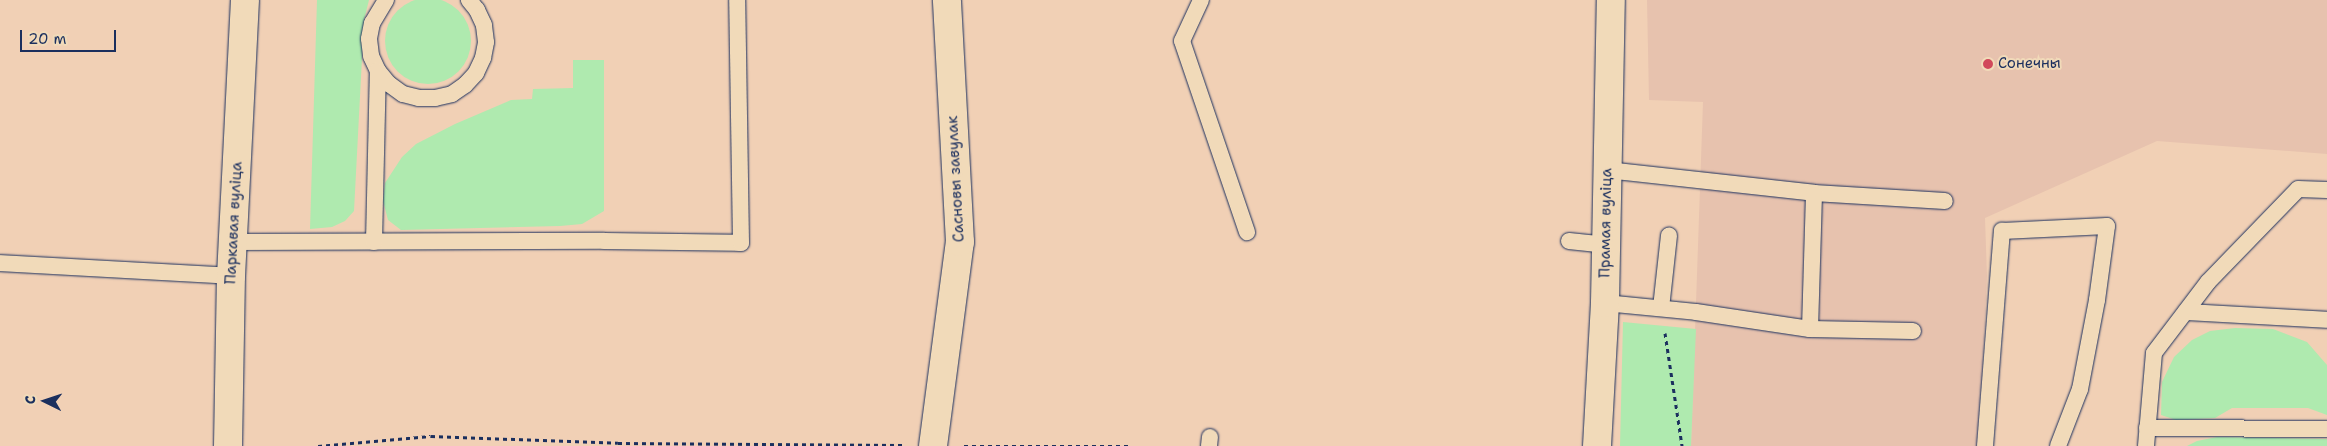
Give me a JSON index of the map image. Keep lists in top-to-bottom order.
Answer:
{
  "streets": {
    "street": ["Сасновы завулак", "Паркавая вуліца", "Прамая вуліца"]
  },
  "places": ["Сонечны"],
  "scale_bar": "20 m",
  "north": "left"
}
